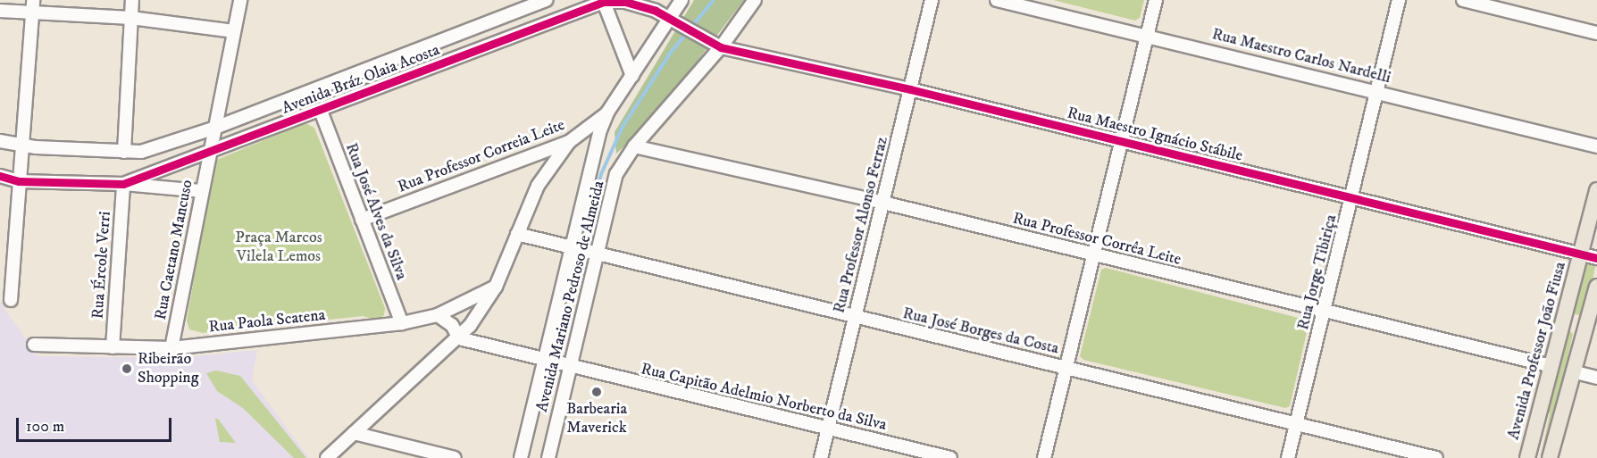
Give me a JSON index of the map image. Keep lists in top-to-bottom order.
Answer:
{
  "streets": {
    "main road": ["Avenida Professor João Fiusa"],
    "street": [
      "Rua Maestro Carlos Nardelli",
      "Avenida Bráz Olaia Acosta",
      "Rua Maestro Ignácio Stábile",
      "Rua Professor Correia Leite",
      "Rua José Alves da Silva",
      "Rua Professor Alonso Ferraz",
      "Rua Professor Corrêa Leite",
      "Rua Caetano Mancuso",
      "Rua Ércole Verri",
      "Rua Jorge Tibiriça",
      "Avenida Mariano Pedroso de Almeida",
      "Rua Paola Scatena",
      "Rua José Borges da Costa",
      "Rua Capitão Adelmio Norberto da Silva"
    ]
  },
  "crossings": [
    ["Rua Maestro Carlos Nardelli", "Rua Jorge Tibiriça"],
    ["Avenida Bráz Olaia Acosta", "Rua Maestro Ignácio Stábile"],
    ["Avenida Bráz Olaia Acosta", "Rua José Alves da Silva"],
    ["Avenida Bráz Olaia Acosta", "Rua Caetano Mancuso"],
    ["Avenida Bráz Olaia Acosta", "Rua Ércole Verri"],
    ["Avenida Bráz Olaia Acosta", "Avenida Mariano Pedroso de Almeida"],
    ["Rua Maestro Ignácio Stábile", "Rua Professor Alonso Ferraz"],
    ["Rua Maestro Ignácio Stábile", "Rua Jorge Tibiriça"],
    ["Rua Maestro Ignácio Stábile", "Avenida Mariano Pedroso de Almeida"],
    ["Rua Maestro Ignácio Stábile", "Avenida Professor João Fiusa"],
    ["Rua Professor Correia Leite", "Rua José Alves da Silva"],
    ["Rua Professor Correia Leite", "Avenida Mariano Pedroso de Almeida"],
    ["Rua José Alves da Silva", "Rua Paola Scatena"],
    ["Rua Professor Alonso Ferraz", "Rua Professor Corrêa Leite"],
    ["Rua Professor Alonso Ferraz", "Rua José Borges da Costa"],
    ["Rua Professor Alonso Ferraz", "Rua Capitão Adelmio Norberto da Silva"],
    ["Rua Professor Corrêa Leite", "Rua Jorge Tibiriça"],
    ["Rua Professor Corrêa Leite", "Avenida Mariano Pedroso de Almeida"],
    ["Rua Professor Corrêa Leite", "Avenida Professor João Fiusa"],
    ["Rua Caetano Mancuso", "Rua Paola Scatena"],
    ["Rua Ércole Verri", "Rua Paola Scatena"],
    ["Rua Jorge Tibiriça", "Rua José Borges da Costa"],
    ["Avenida Mariano Pedroso de Almeida", "Rua José Borges da Costa"],
    ["Avenida Mariano Pedroso de Almeida", "Rua Capitão Adelmio Norberto da Silva"]
  ],
  "parks": ["Praça Marcos Vilela Lemos"],
  "places": ["Ribeirão Shopping", "Barbearia Maverick"],
  "scale_bar": "100 m"
}
